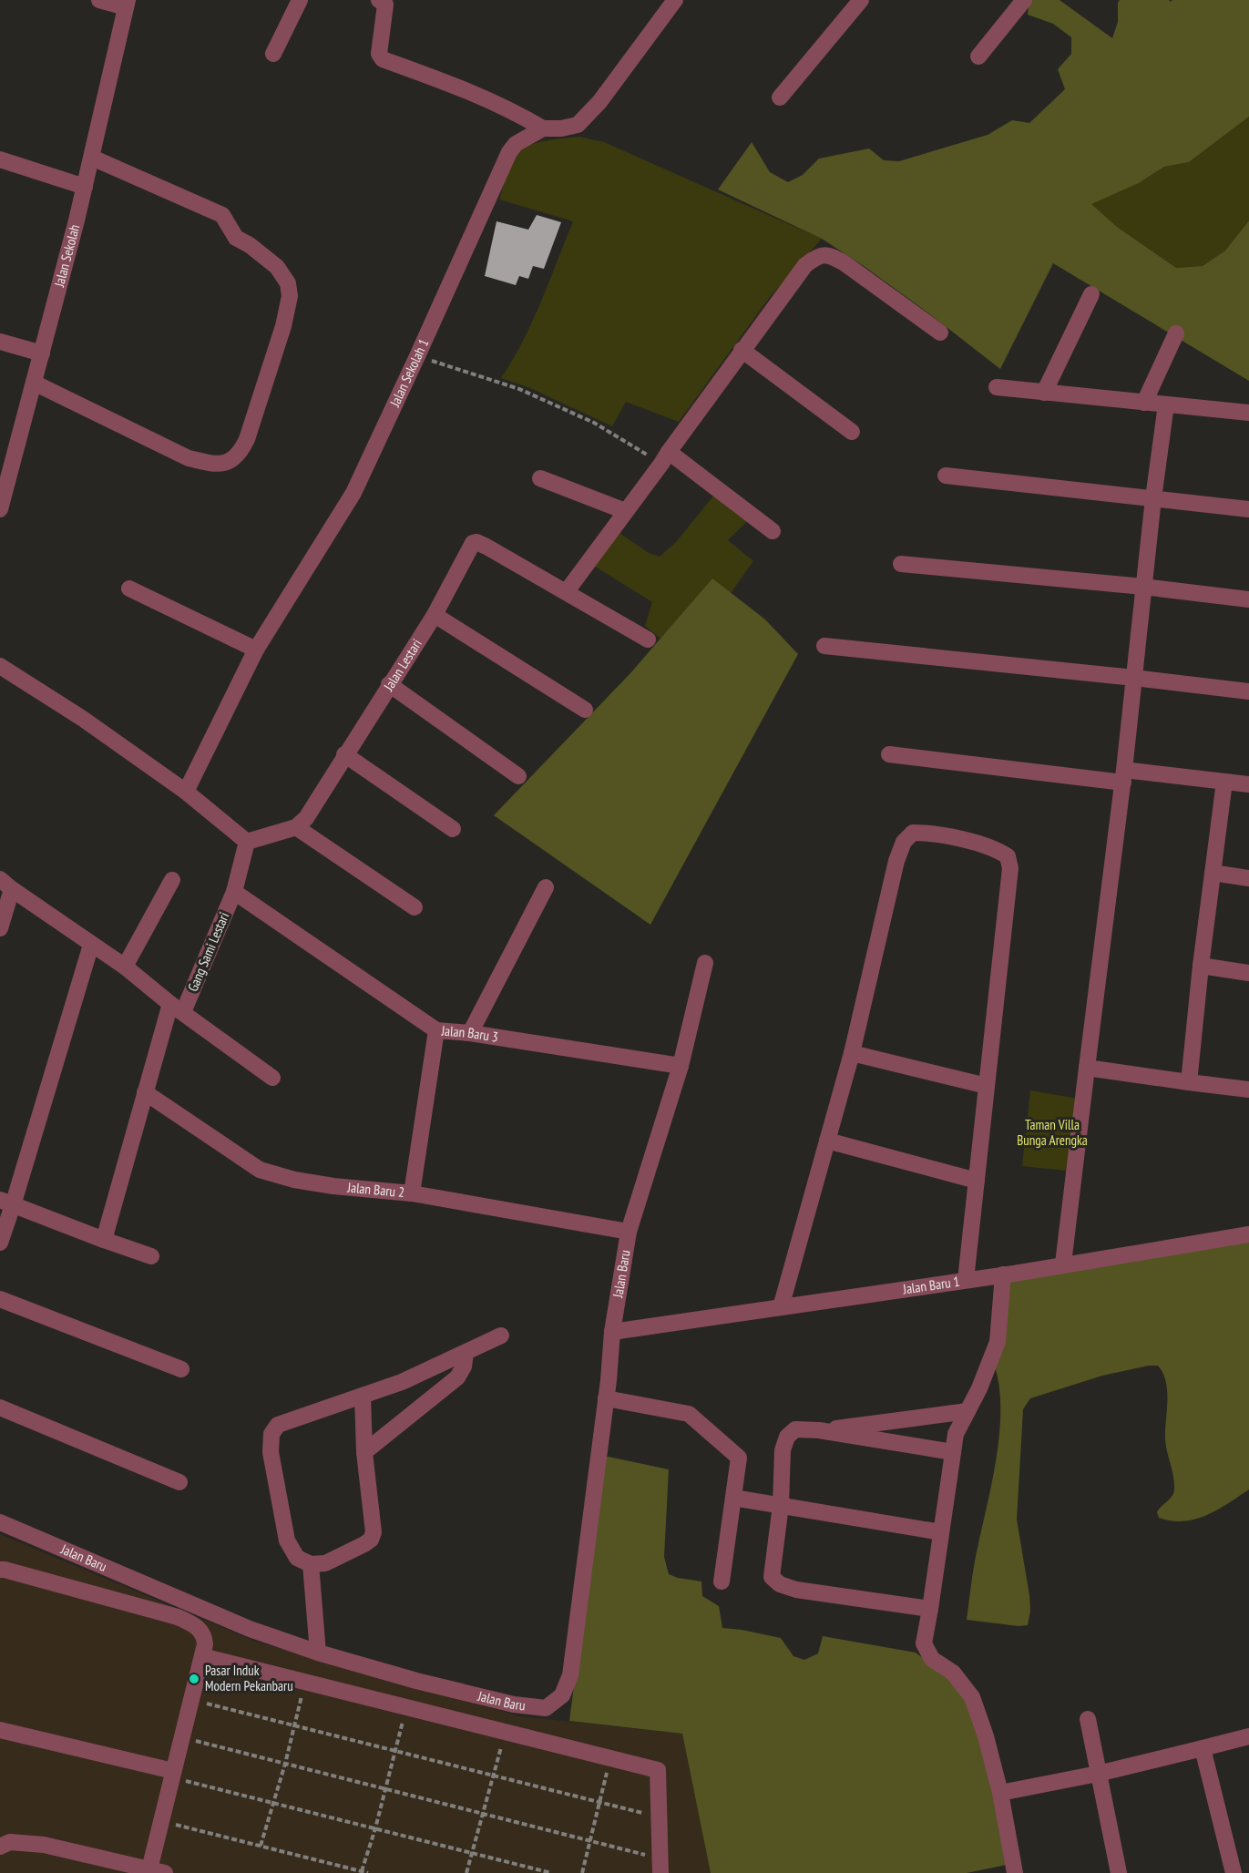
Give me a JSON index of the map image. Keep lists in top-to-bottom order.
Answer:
{
  "streets": {
    "street": [
      "Jalan Sekolah",
      "Jalan Sekolah 1",
      "Jalan Lestari",
      "Gang Sami Lestari",
      "Jalan Baru 3",
      "Jalan Baru 2",
      "Jalan Baru",
      "Jalan Baru 1"
    ]
  },
  "crossings": [
    ["Gang Sami Lestari", "Jalan Baru 3"],
    ["Gang Sami Lestari", "Jalan Baru 2"],
    ["Jalan Baru 3", "Jalan Baru"],
    ["Jalan Baru 2", "Jalan Baru"],
    ["Jalan Baru", "Jalan Baru 1"]
  ],
  "parks": ["Taman Villa Bunga Arengka"],
  "places": ["Pasar Induk Modern Pekanbaru"]
}
